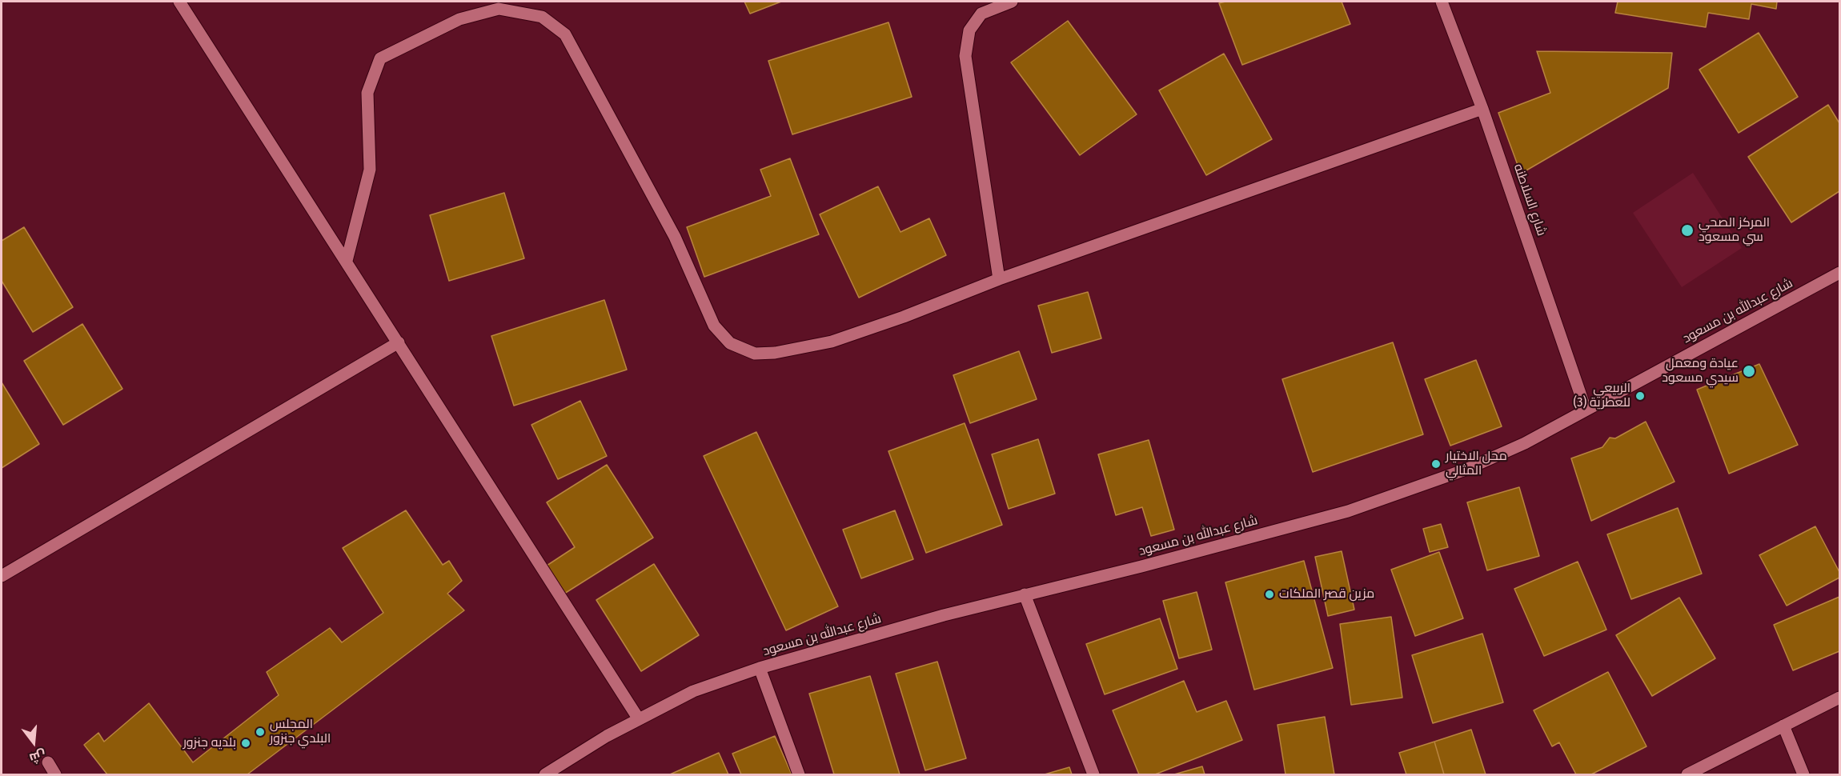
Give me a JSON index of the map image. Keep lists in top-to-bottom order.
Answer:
{
  "streets": {
    "street": ["شارع السلاطنه", "شارع عبدالله بن مسعود"]
  },
  "crossings": [
    ["شارع السلاطنه", "شارع عبدالله بن مسعود"]
  ],
  "places": [
    "المركز الصحي سي مسعود",
    "عيادة ومعمل سيدي مسعود",
    "الربيعي (3) للعطرية",
    "محل الاختيار المثالي",
    "مزين قصر الملكات",
    "المجلس البلدي جنزور",
    "بلديه جنزور"
  ],
  "north": "bottom"
}
